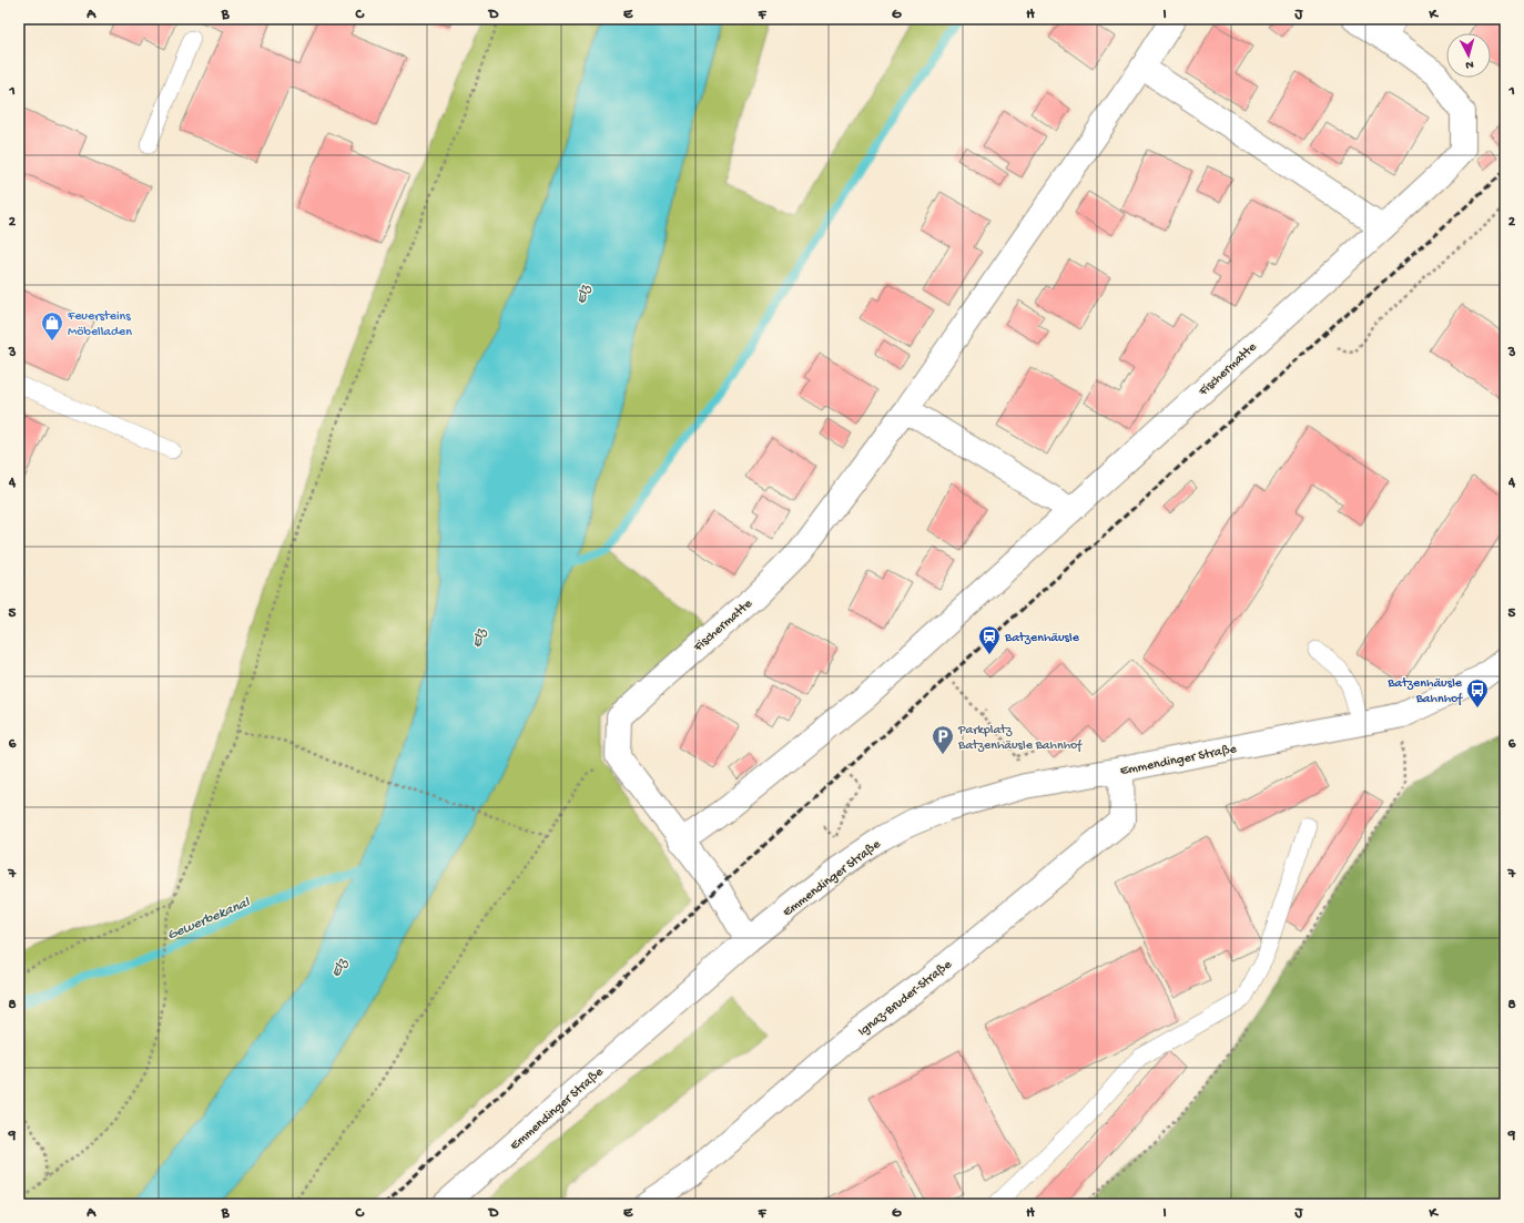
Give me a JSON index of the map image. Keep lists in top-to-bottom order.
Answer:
{
  "streets": {
    "street": ["Fischermatte", "Emmendinger Straße", "Ignaz-Bruder-Straße"]
  },
  "crossings": [
    ["Emmendinger Straße", "Ignaz-Bruder-Straße"]
  ],
  "water": ["Elz", "Gewerbekanal"],
  "places": {
    "shop": ["Feuersteins Möbelladen"],
    "station": ["Batzenhäusle"],
    "bus stop": ["Batzenhäusle Bahnhof"],
    "parking": ["Parkplatz Batzenhäusle Bahnhof"]
  },
  "north": "bottom",
  "grid": {
    "columns": [
      "A",
      "B",
      "C",
      "D",
      "E",
      "F",
      "G",
      "H",
      "I",
      "J",
      "K"
    ],
    "rows": [
      "1",
      "2",
      "3",
      "4",
      "5",
      "6",
      "7",
      "8",
      "9"
    ]
  }
}
